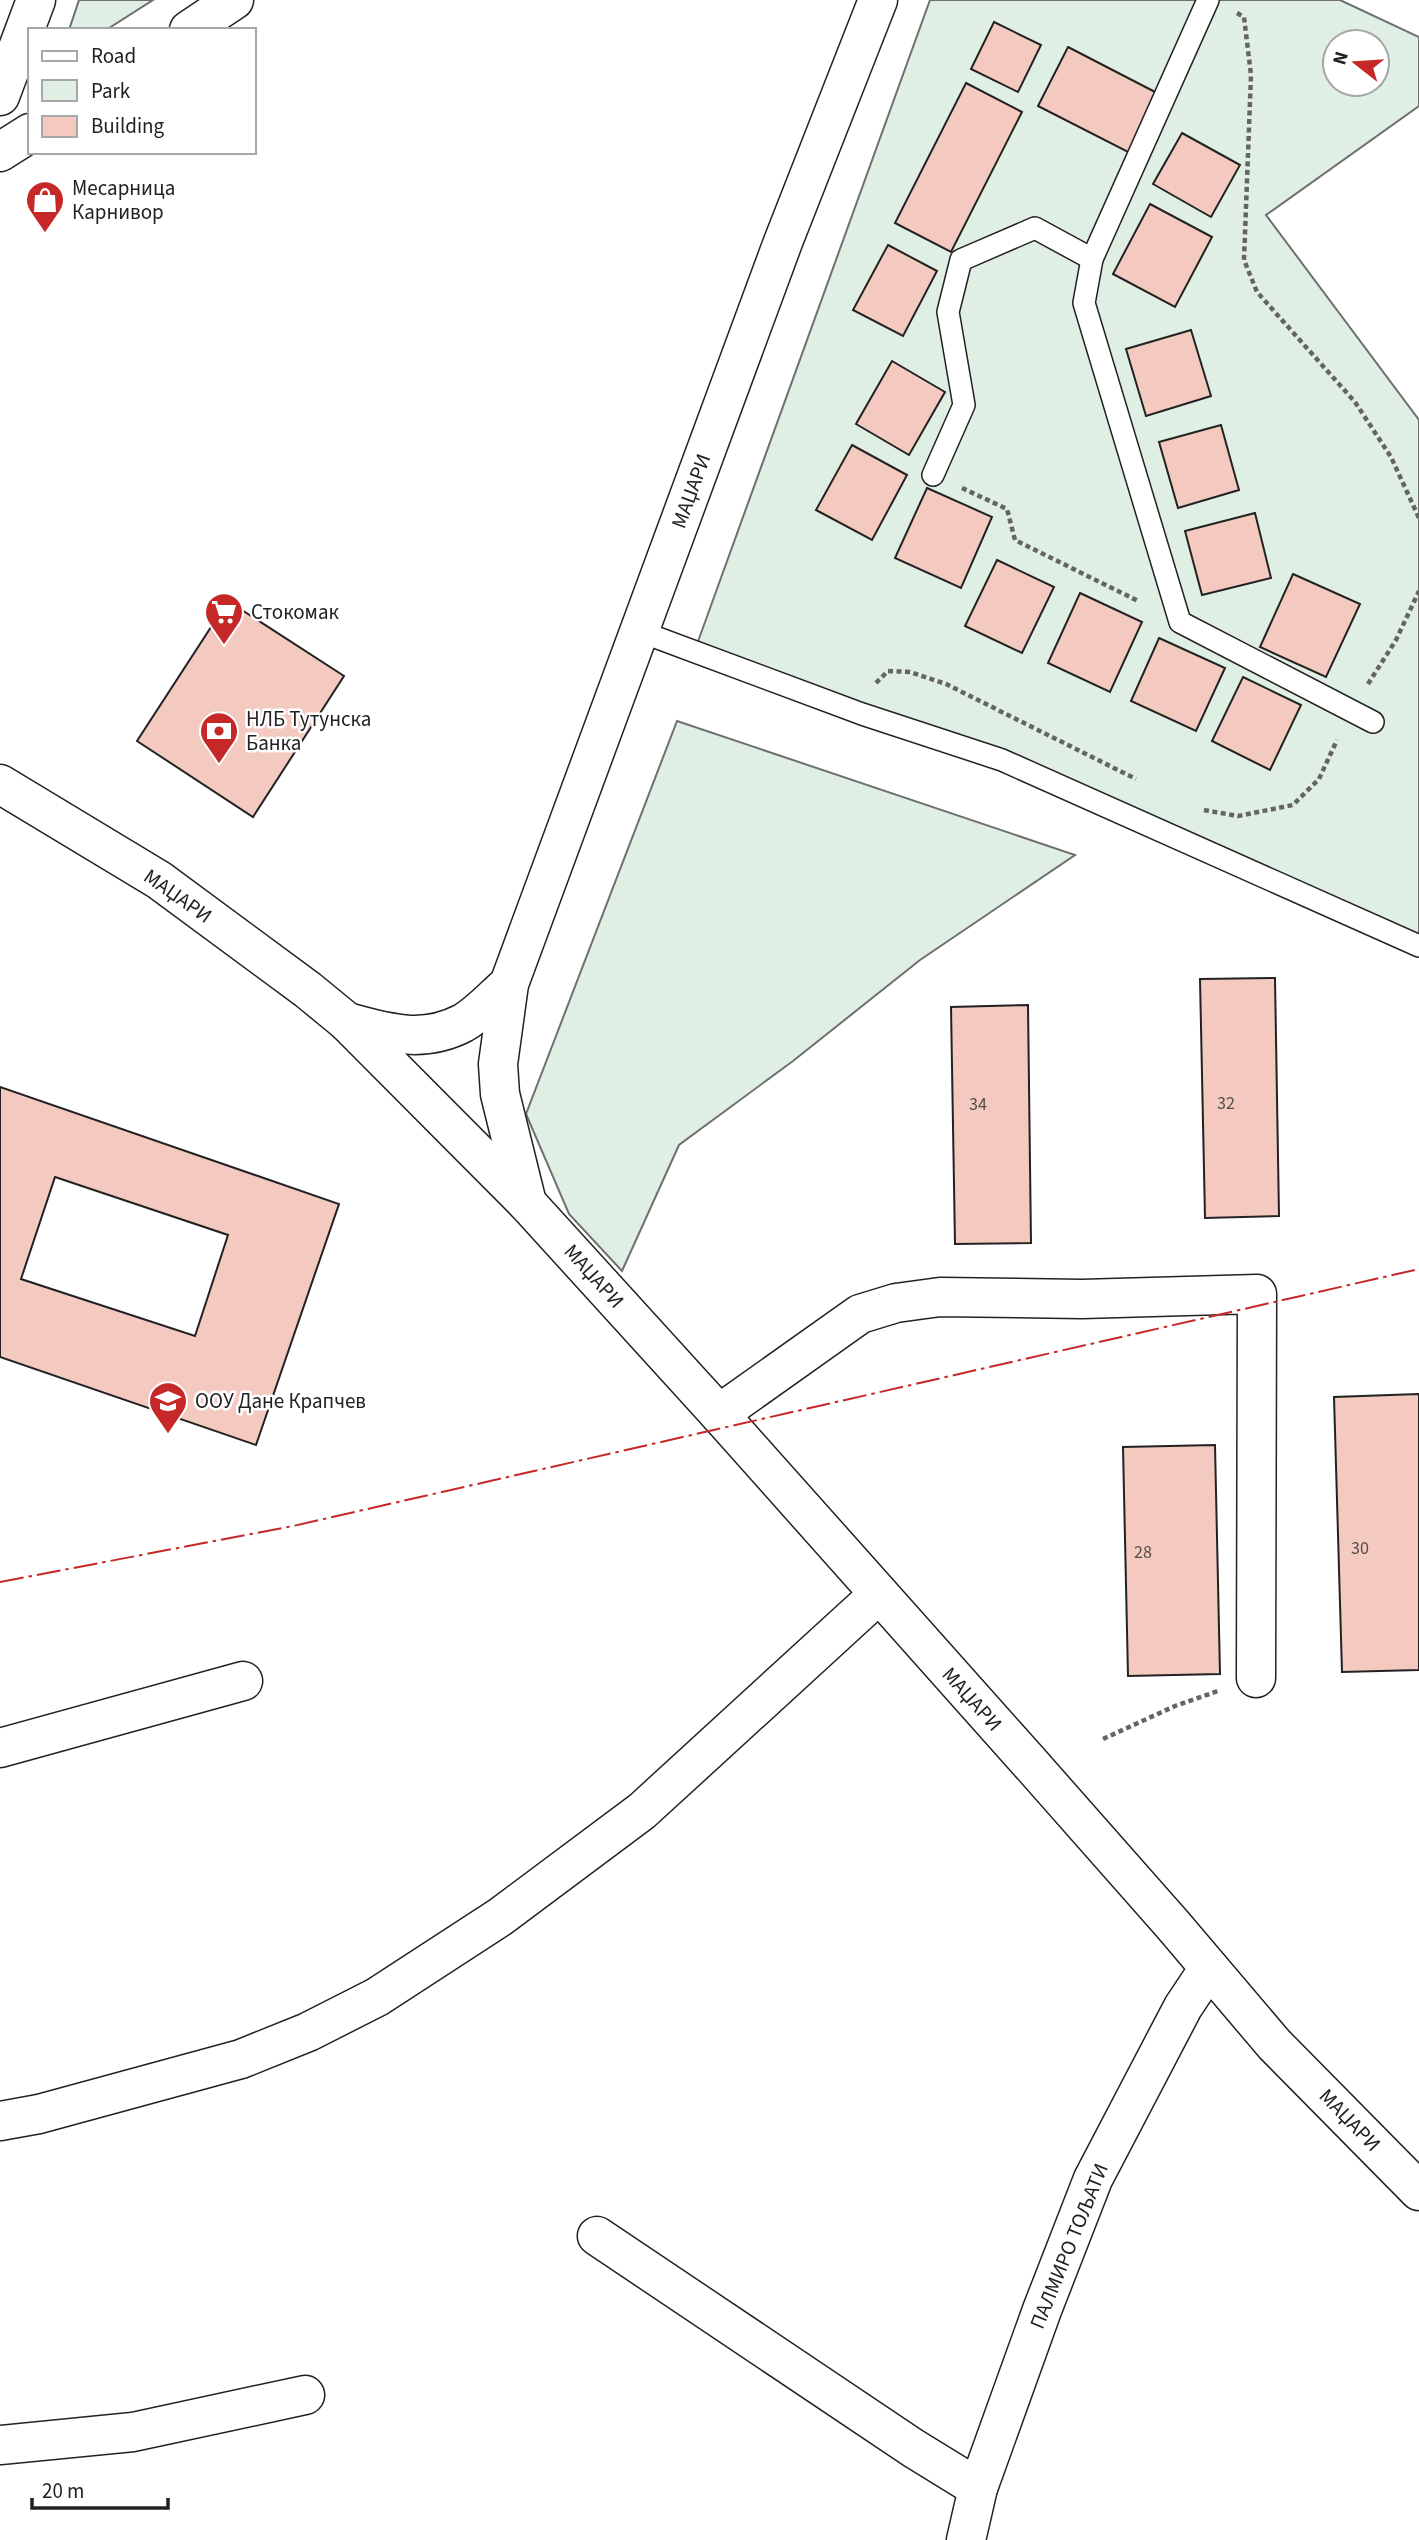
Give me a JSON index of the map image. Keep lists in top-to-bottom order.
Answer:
{
  "streets": {
    "street": ["МАЏАРИ", "ПАЛМИРО ТОЉАТИ"]
  },
  "crossings": [
    ["МАЏАРИ", "ПАЛМИРО ТОЉАТИ"]
  ],
  "places": {
    "shop": ["Месарница Карнивор"],
    "supermarket": ["Стокомак"],
    "bank": ["НЛБ Тутунска Банка"],
    "school or university": ["ООУ Дане Крапчев"]
  },
  "house_numbers": [
    "32",
    "34",
    "30",
    "28"
  ],
  "legend": ["Road", "Park", "Building"],
  "scale_bar": "20 m",
  "north": "left"
}
